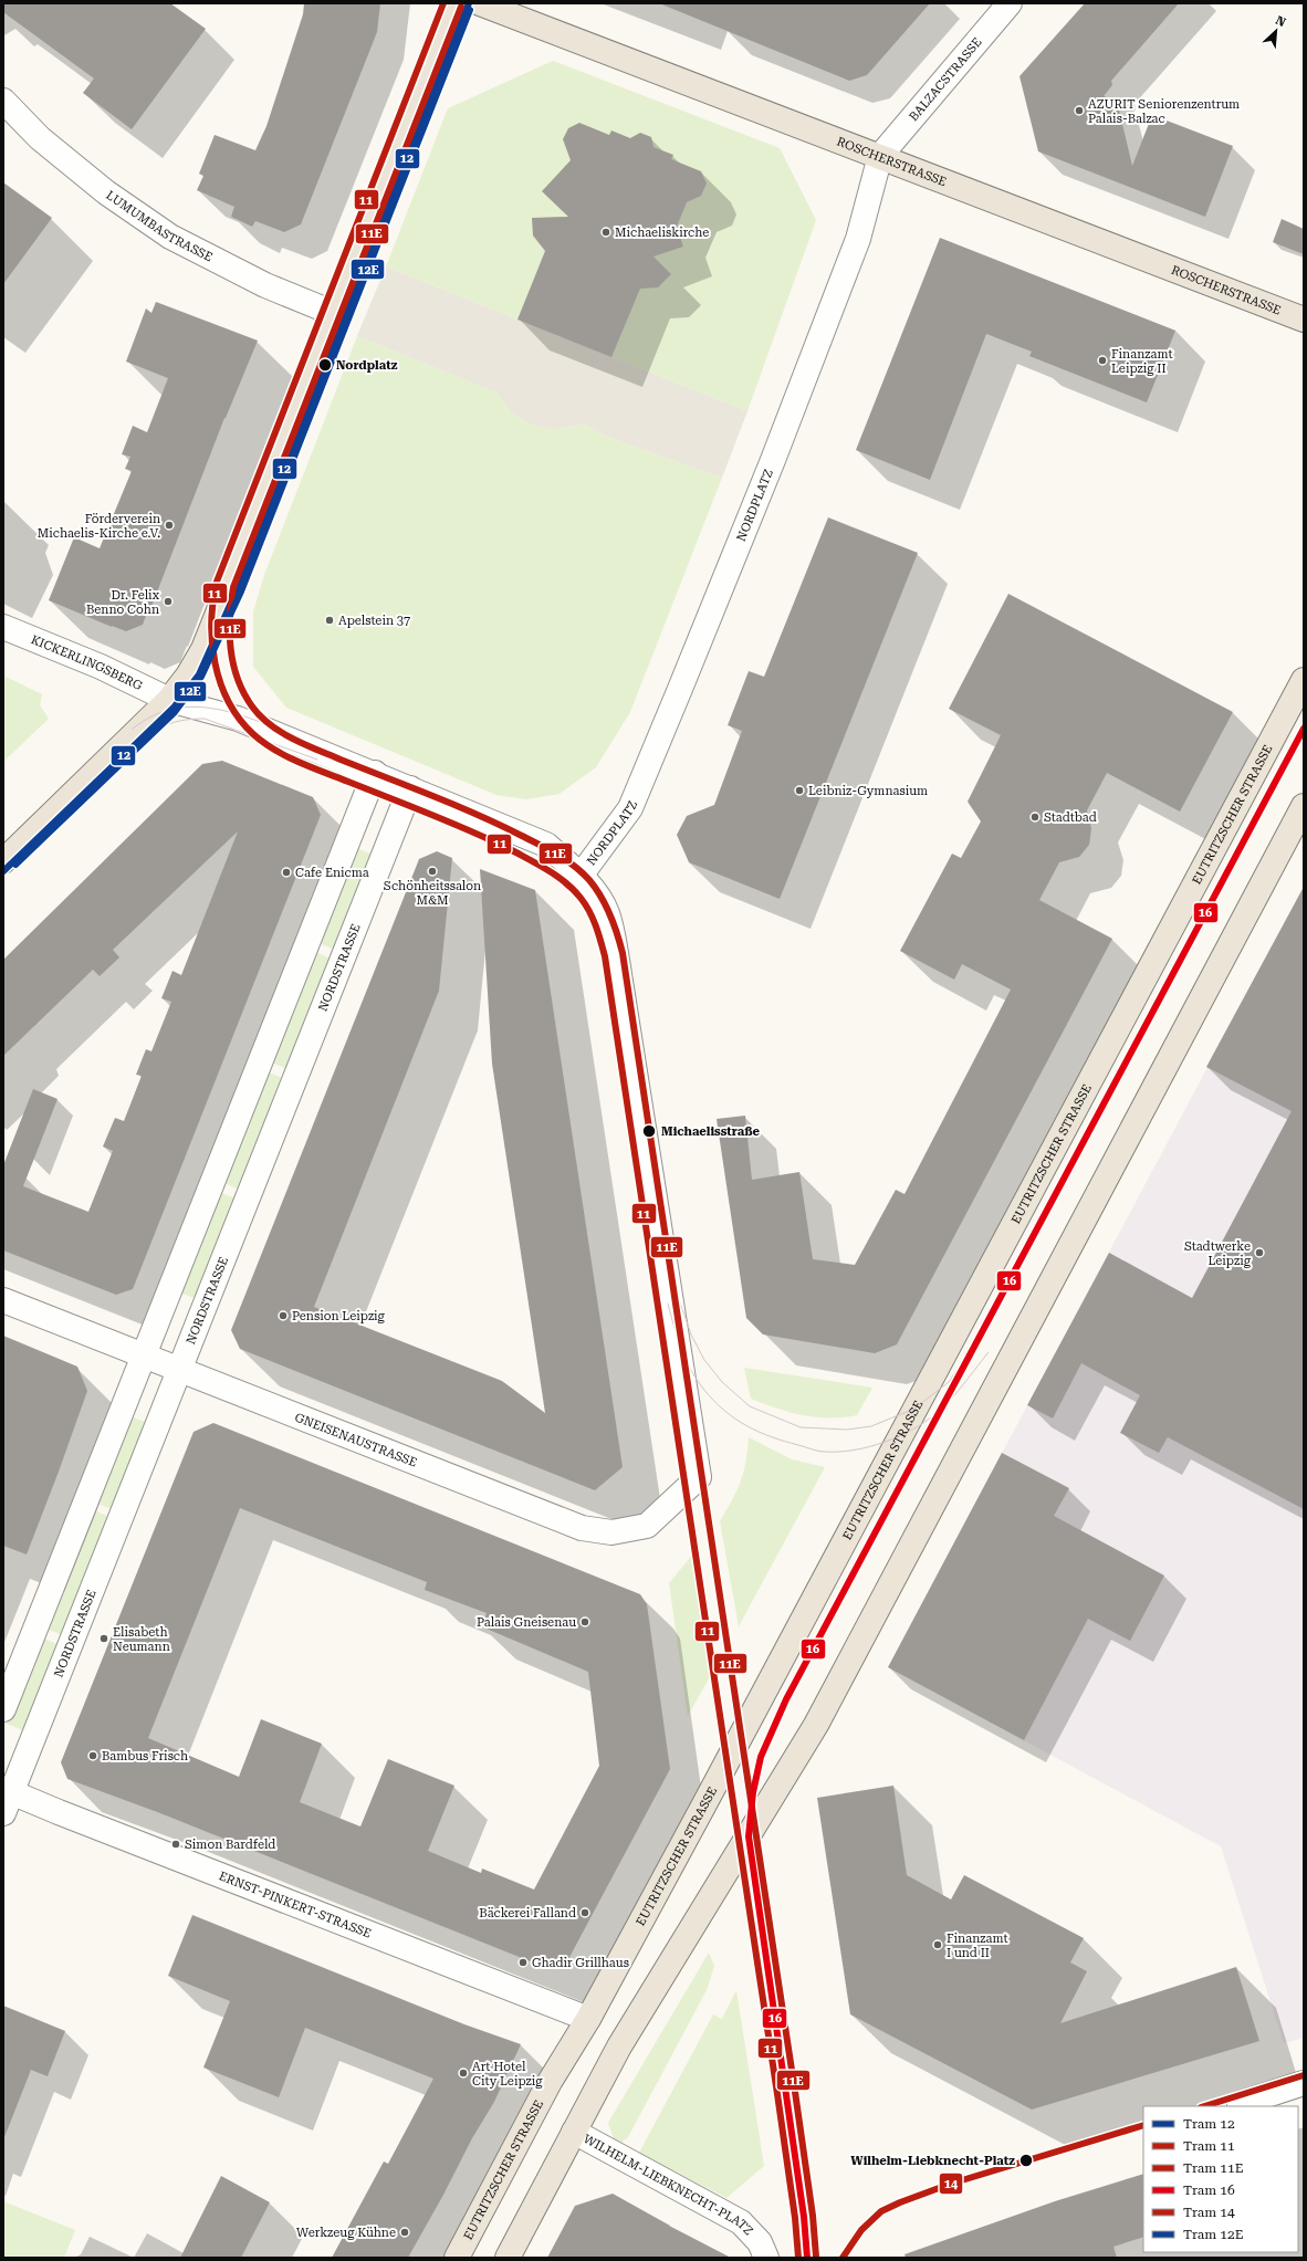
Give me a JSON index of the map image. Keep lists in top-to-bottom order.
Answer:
{
  "streets": {
    "main road": ["ROSCHERSTRASSE", "EUTRITZSCHER STRASSE"],
    "street": [
      "BALZACSTRASSE",
      "LUMUMBASTRASSE",
      "NORDPLATZ",
      "KICKERLINGSBERG",
      "NORDSTRASSE",
      "GNEISENAUSTRASSE",
      "ERNST-PINKERT-STRASSE",
      "WILHELM-LIEBKNECHT-PLATZ"
    ]
  },
  "crossings": [
    ["BALZACSTRASSE", "ROSCHERSTRASSE"],
    ["BALZACSTRASSE", "NORDPLATZ"],
    ["ROSCHERSTRASSE", "NORDPLATZ"],
    ["NORDPLATZ", "KICKERLINGSBERG"],
    ["NORDPLATZ", "NORDSTRASSE"],
    ["NORDPLATZ", "GNEISENAUSTRASSE"],
    ["EUTRITZSCHER STRASSE", "ERNST-PINKERT-STRASSE"],
    ["NORDSTRASSE", "GNEISENAUSTRASSE"],
    ["NORDSTRASSE", "ERNST-PINKERT-STRASSE"]
  ],
  "places": [
    "AZURIT Seniorenzentrum Palais-Balzac",
    "Michaeliskirche",
    "Finanzamt Leipzig II",
    "Nordplatz",
    "Förderverein Michaelis-Kirche e.V.",
    "Dr. Felix Benno Cohn",
    "Apelstein 37",
    "Leibniz-Gymnasium",
    "Stadtbad",
    "Schönheitssalon M&M",
    "Cafe Enicma",
    "Michaelisstraße",
    "Stadtwerke Leipzig",
    "Pension Leipzig",
    "Palais Gneisenau",
    "Elisabeth Neumann",
    "Bambus Frisch",
    "Simon Bardfeld",
    "Bäckerei Falland",
    "Finanzamt I und II",
    "Ghadir Grillhaus",
    "Art Hotel City Leipzig",
    "Wilhelm-Liebknecht-Platz",
    "Werkzeug Kühne"
  ],
  "lines": [
    "tram line 12",
    "tram line 11",
    "tram line 11E",
    "tram line 12E",
    "tram line 16",
    "tram line 14"
  ],
  "legend": [
    "Tram 12",
    "Tram 11",
    "Tram 11E",
    "Tram 16",
    "Tram 14",
    "Tram 12E"
  ],
  "north": "top right"
}
